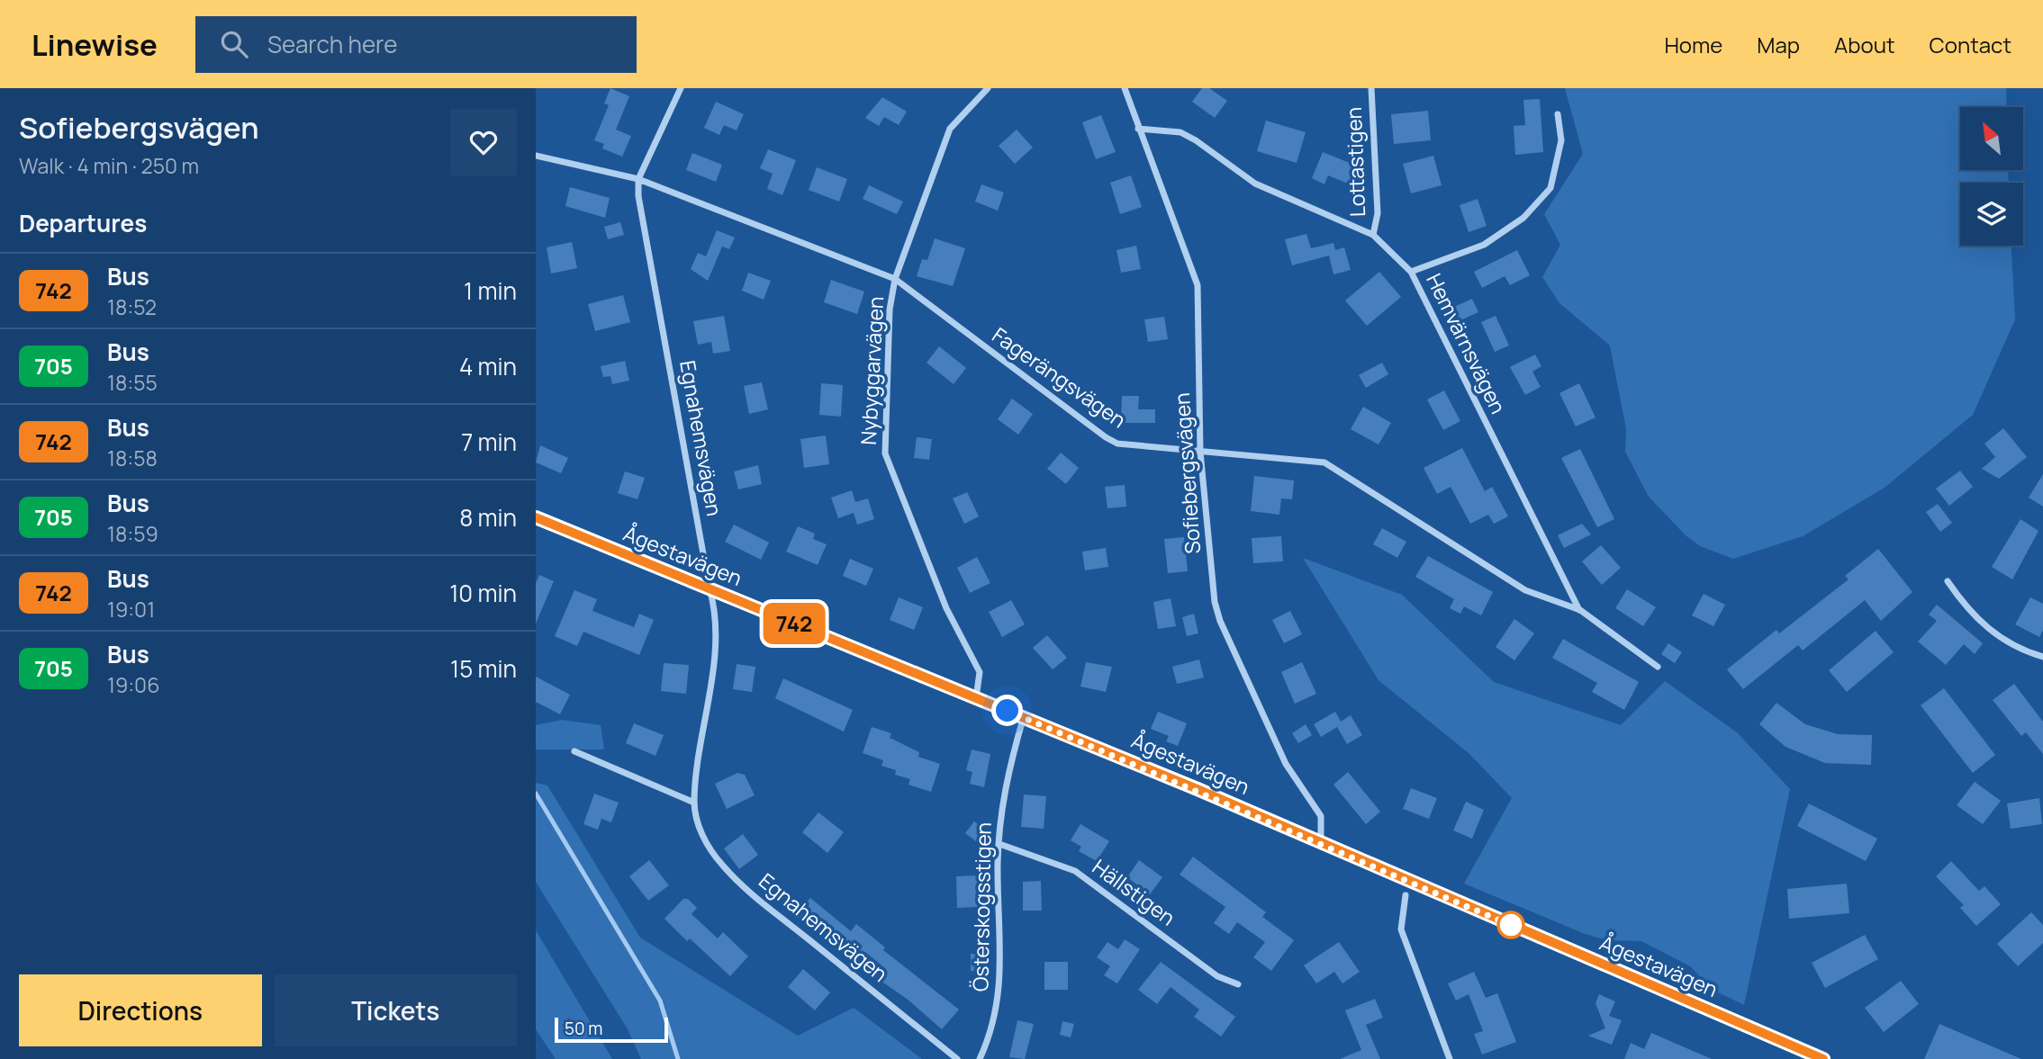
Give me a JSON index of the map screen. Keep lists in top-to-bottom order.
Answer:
{
  "streets": {
    "main road": ["Ågestavägen"],
    "street": [
      "Lottastigen",
      "Hemvärnsvägen",
      "Nybyggarvägen",
      "Fagerängsvägen",
      "Egnahemsvägen",
      "Sofiebergsvägen",
      "Hällstigen",
      "Österskogsstigen"
    ]
  },
  "crossings": [
    ["Lottastigen", "Hemvärnsvägen"],
    ["Hemvärnsvägen", "Fagerängsvägen"],
    ["Hemvärnsvägen", "Sofiebergsvägen"],
    ["Nybyggarvägen", "Fagerängsvägen"],
    ["Nybyggarvägen", "Ågestavägen"],
    ["Fagerängsvägen", "Egnahemsvägen"],
    ["Fagerängsvägen", "Sofiebergsvägen"],
    ["Egnahemsvägen", "Ågestavägen"],
    ["Sofiebergsvägen", "Ågestavägen"],
    ["Ågestavägen", "Österskogsstigen"],
    ["Hällstigen", "Österskogsstigen"]
  ],
  "lines": ["bus line 742"],
  "scale_bar": "50 m",
  "north": "top left",
  "page": {
    "header": "Linewise",
    "search": "Search here",
    "nav": [
      "Home",
      "Map",
      "About",
      "Contact"
    ],
    "heading": [
      ["Sofiebergsvägen", "Walk · 4 min · 250 m"],
      "Departures"
    ],
    "on_map": "742",
    "list": [
      {
        "mark": "742",
        "name": "Bus",
        "note": "18:52",
        "value": "1 min"
      },
      {
        "mark": "705",
        "name": "Bus",
        "note": "18:55",
        "value": "4 min"
      },
      {
        "mark": "742",
        "name": "Bus",
        "note": "18:58",
        "value": "7 min"
      },
      {
        "mark": "705",
        "name": "Bus",
        "note": "18:59",
        "value": "8 min"
      },
      {
        "mark": "742",
        "name": "Bus",
        "note": "19:01",
        "value": "10 min"
      },
      {
        "mark": "705",
        "name": "Bus",
        "note": "19:06",
        "value": "15 min"
      }
    ],
    "buttons": ["Directions", "Tickets"],
    "scale": "50 m"
  }
}
